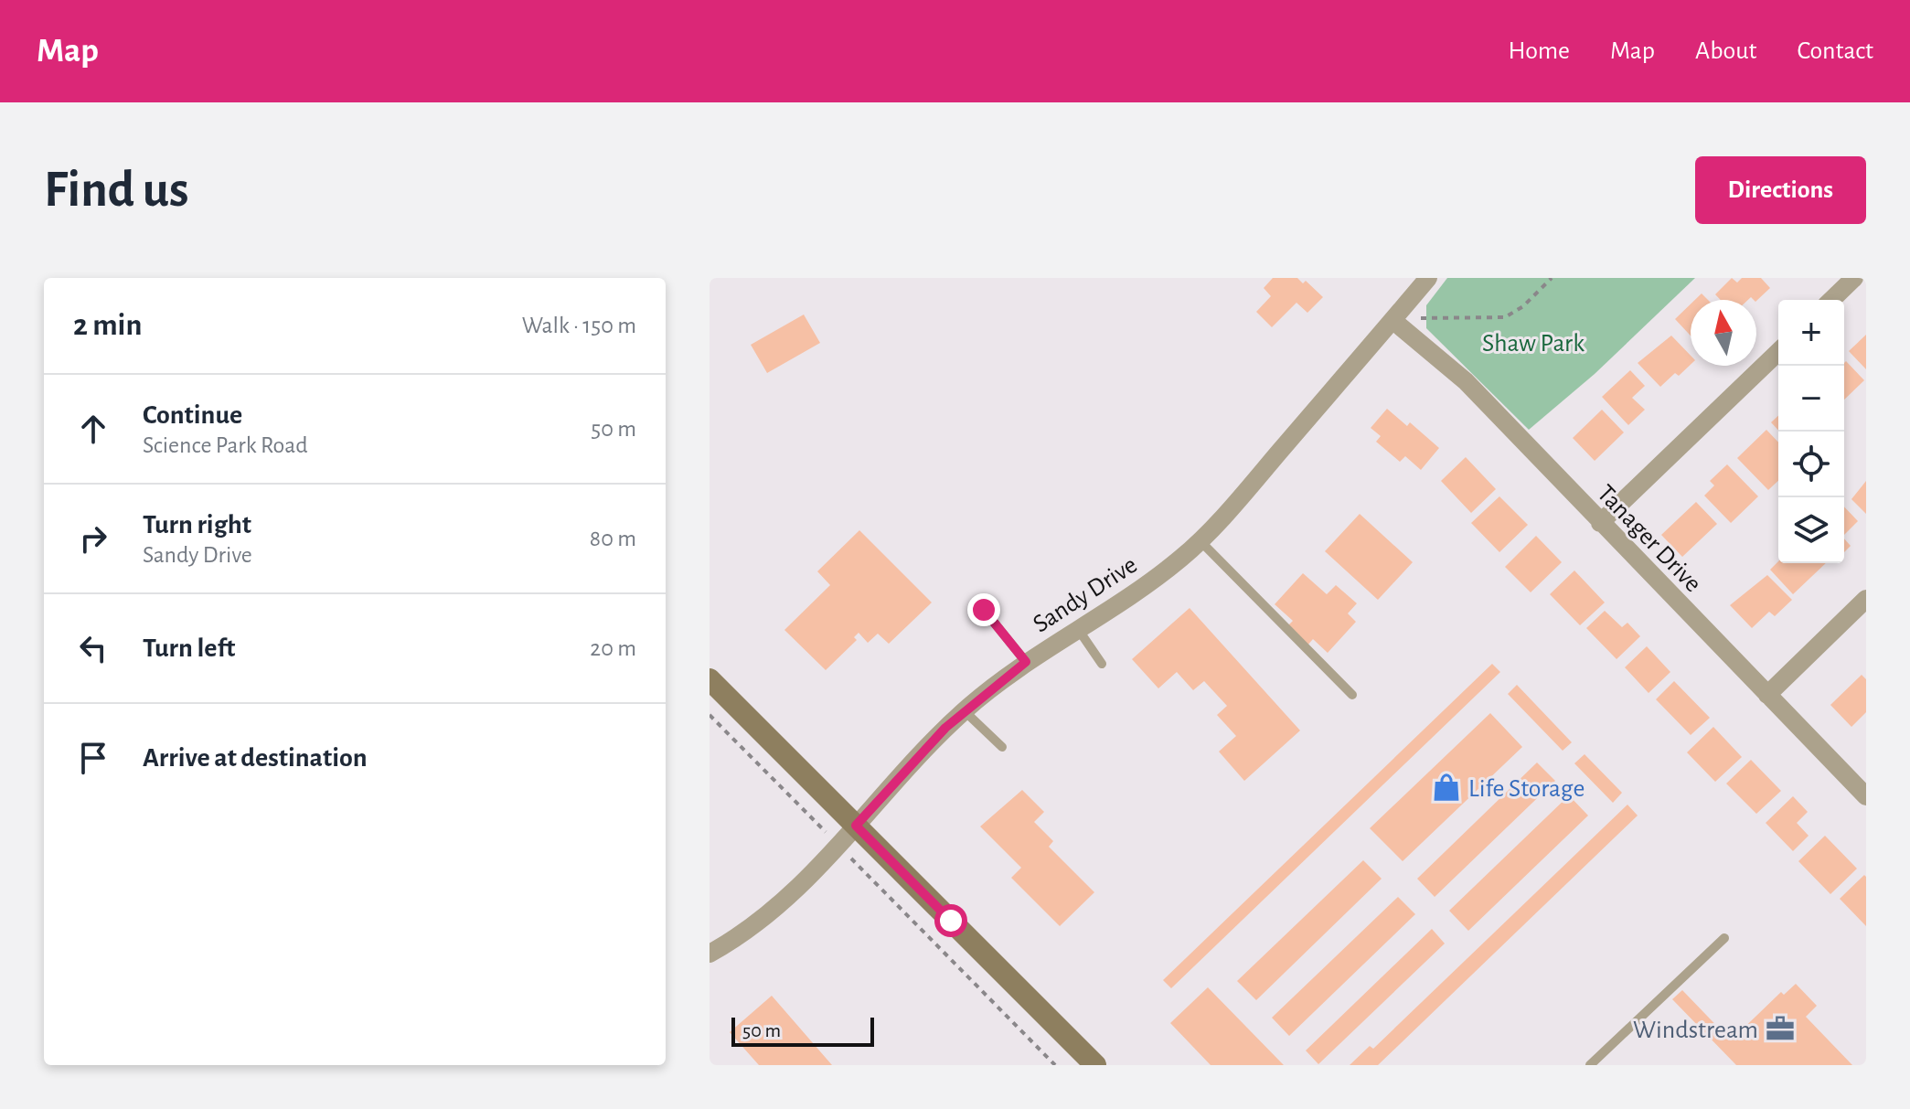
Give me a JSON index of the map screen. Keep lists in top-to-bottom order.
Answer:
{
  "streets": {
    "street": ["Tanager Drive", "Sandy Drive"]
  },
  "crossings": [
    ["Tanager Drive", "Sandy Drive"]
  ],
  "parks": ["Shaw Park"],
  "places": {
    "shop": ["Life Storage"],
    "office": ["Windstream"]
  },
  "scale_bar": "50 m",
  "north": "top",
  "page": {
    "header": "Map",
    "nav": [
      "Home",
      "Map",
      "About",
      "Contact"
    ],
    "buttons": "Directions",
    "title": "Find us",
    "heading": ["2 min", "Walk · 150 m"],
    "map_buttons": ["+", "−"],
    "list": [
      ["Continue", "Science Park Road", "50 m"],
      ["Turn right", "Sandy Drive", "80 m"],
      ["Turn left", "20 m"],
      "Arrive at destination"
    ],
    "scale": "50 m"
  }
}
